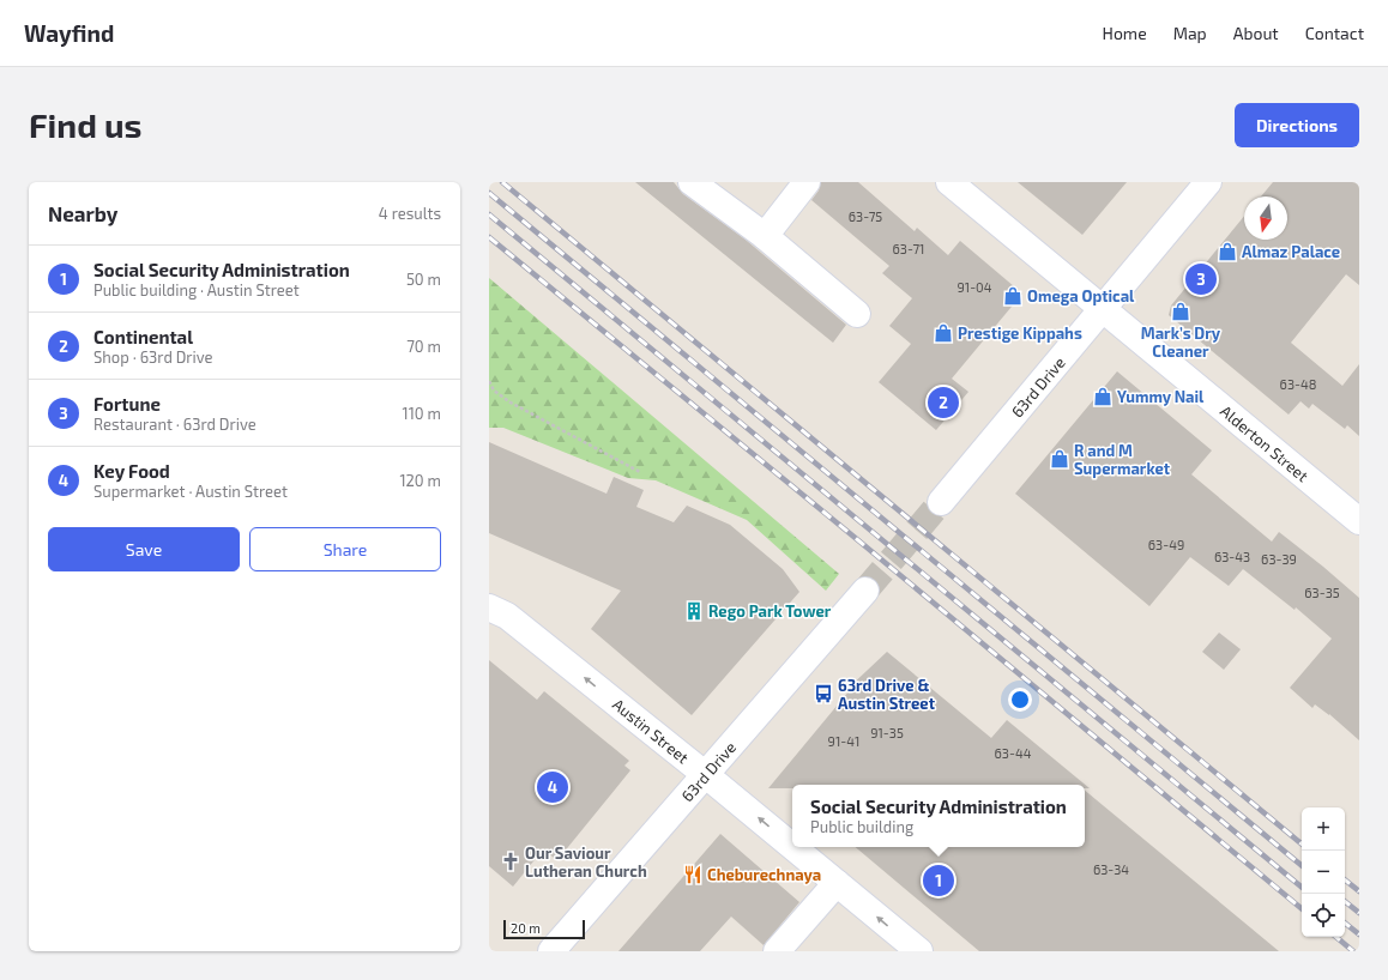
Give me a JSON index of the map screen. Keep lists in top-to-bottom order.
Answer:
{
  "streets": {
    "street": ["63rd Drive", "Alderton Street", "Austin Street"]
  },
  "crossings": [
    ["63rd Drive", "Alderton Street"],
    ["63rd Drive", "Austin Street"]
  ],
  "one_way": ["Austin Street"],
  "places": {
    "shop": [
      "Almaz Palace",
      "Omega Optical",
      "Mark’s Dry Cleaner",
      "Prestige Kippahs",
      "Yummy Nail",
      "R and M Supermarket"
    ],
    "building": ["Rego Park Tower"],
    "bus stop": ["63rd Drive & Austin Street"],
    "church": ["Our Saviour Lutheran Church"],
    "restaurant": ["Cheburechnaya"]
  },
  "house_numbers": [
    "63-75",
    "63-71",
    "91-04",
    "63-48",
    "63-49",
    "63-43",
    "63-39",
    "63-35",
    "91-35",
    "91-41",
    "63-44",
    "63-34"
  ],
  "scale_bar": "20 m",
  "north": "bottom",
  "page": {
    "header": "Wayfind",
    "nav": [
      "Home",
      "Map",
      "About",
      "Contact"
    ],
    "buttons": [
      "Directions",
      ["Save", "Share"]
    ],
    "title": "Find us",
    "heading": ["Nearby", "4 results"],
    "list": [
      {
        "mark": "1",
        "name": "Social Security Administration",
        "note": "Public building · Austin Street",
        "value": "50 m"
      },
      {
        "mark": "2",
        "name": "Continental",
        "note": "Shop · 63rd Drive",
        "value": "70 m"
      },
      {
        "mark": "3",
        "name": "Fortune",
        "note": "Restaurant · 63rd Drive",
        "value": "110 m"
      },
      {
        "mark": "4",
        "name": "Key Food",
        "note": "Supermarket · Austin Street",
        "value": "120 m"
      }
    ],
    "pins": [
      "3",
      "2",
      "4",
      "1"
    ],
    "popup": ["Social Security Administration", "Public building"],
    "map_buttons": ["+", "−"],
    "scale": "20 m"
  }
}
